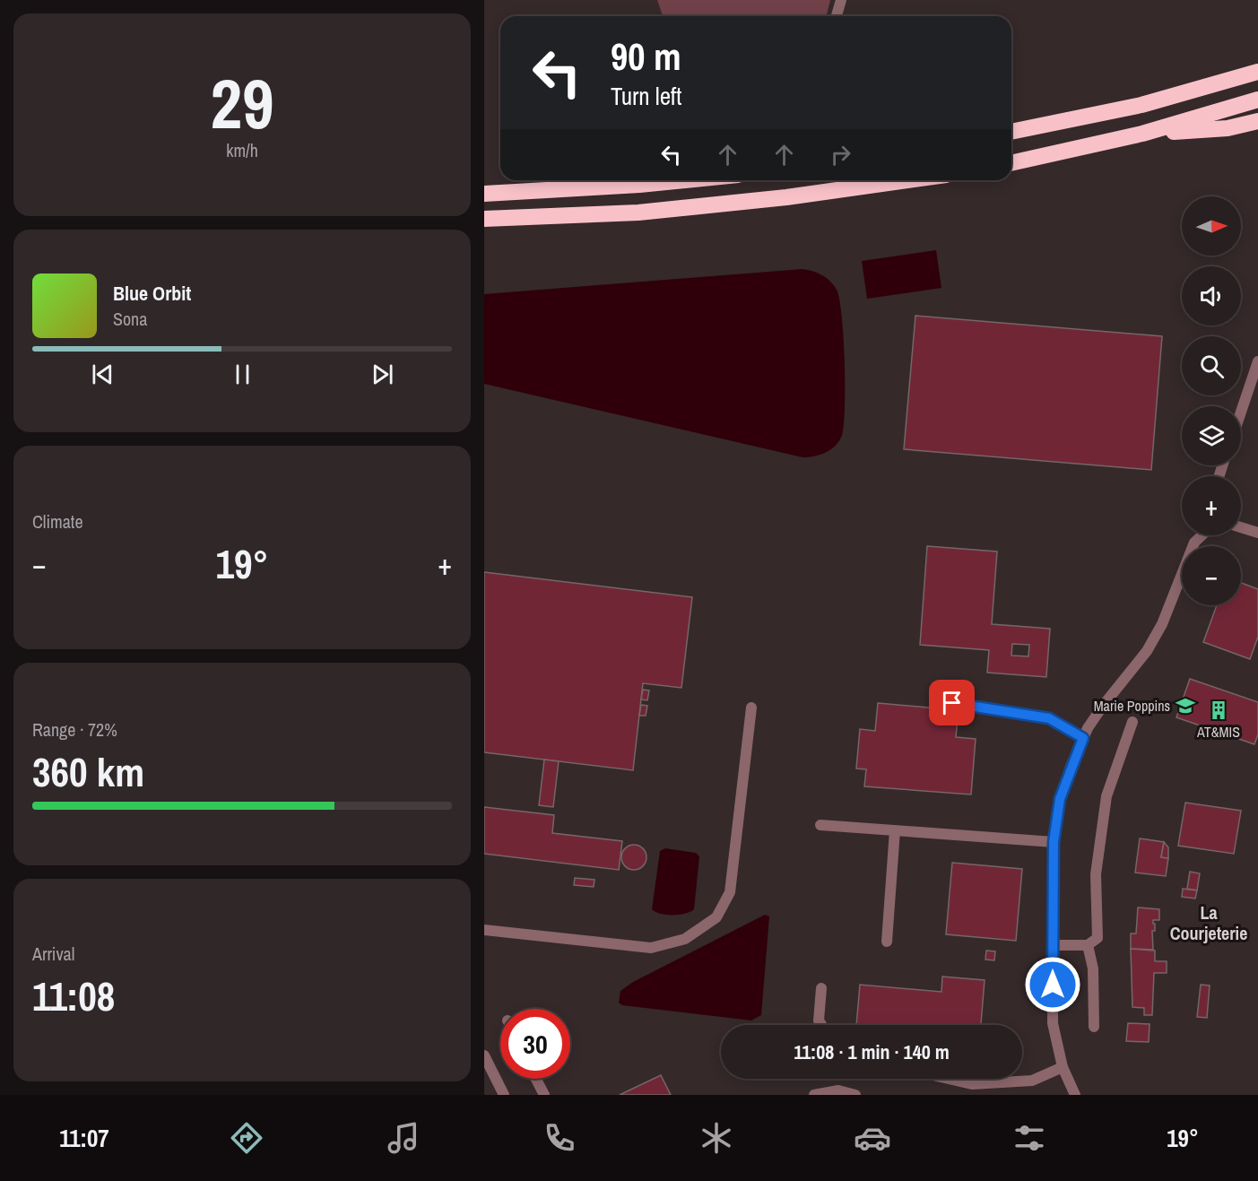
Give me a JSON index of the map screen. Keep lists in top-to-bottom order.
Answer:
{
  "districts": ["La Courjeterie"],
  "places": {
    "school or university": ["Marie Poppins"],
    "building": ["AT&MIS"]
  },
  "north": "right",
  "page": {
    "tile": [
      ["29", "km/h"],
      "Climate",
      ["Range · 72%", "360 km"],
      ["Arrival", "11:08"]
    ],
    "turn": ["90 m", "Turn left"],
    "map_buttons": ["+", "−"],
    "song": ["Blue Orbit", "Sona"],
    "heat": ["−", "19°", "+"],
    "limit": "30",
    "trip": "11:08 · 1 min · 140 m",
    "tabs": ["11:07", "19°"]
  }
}
